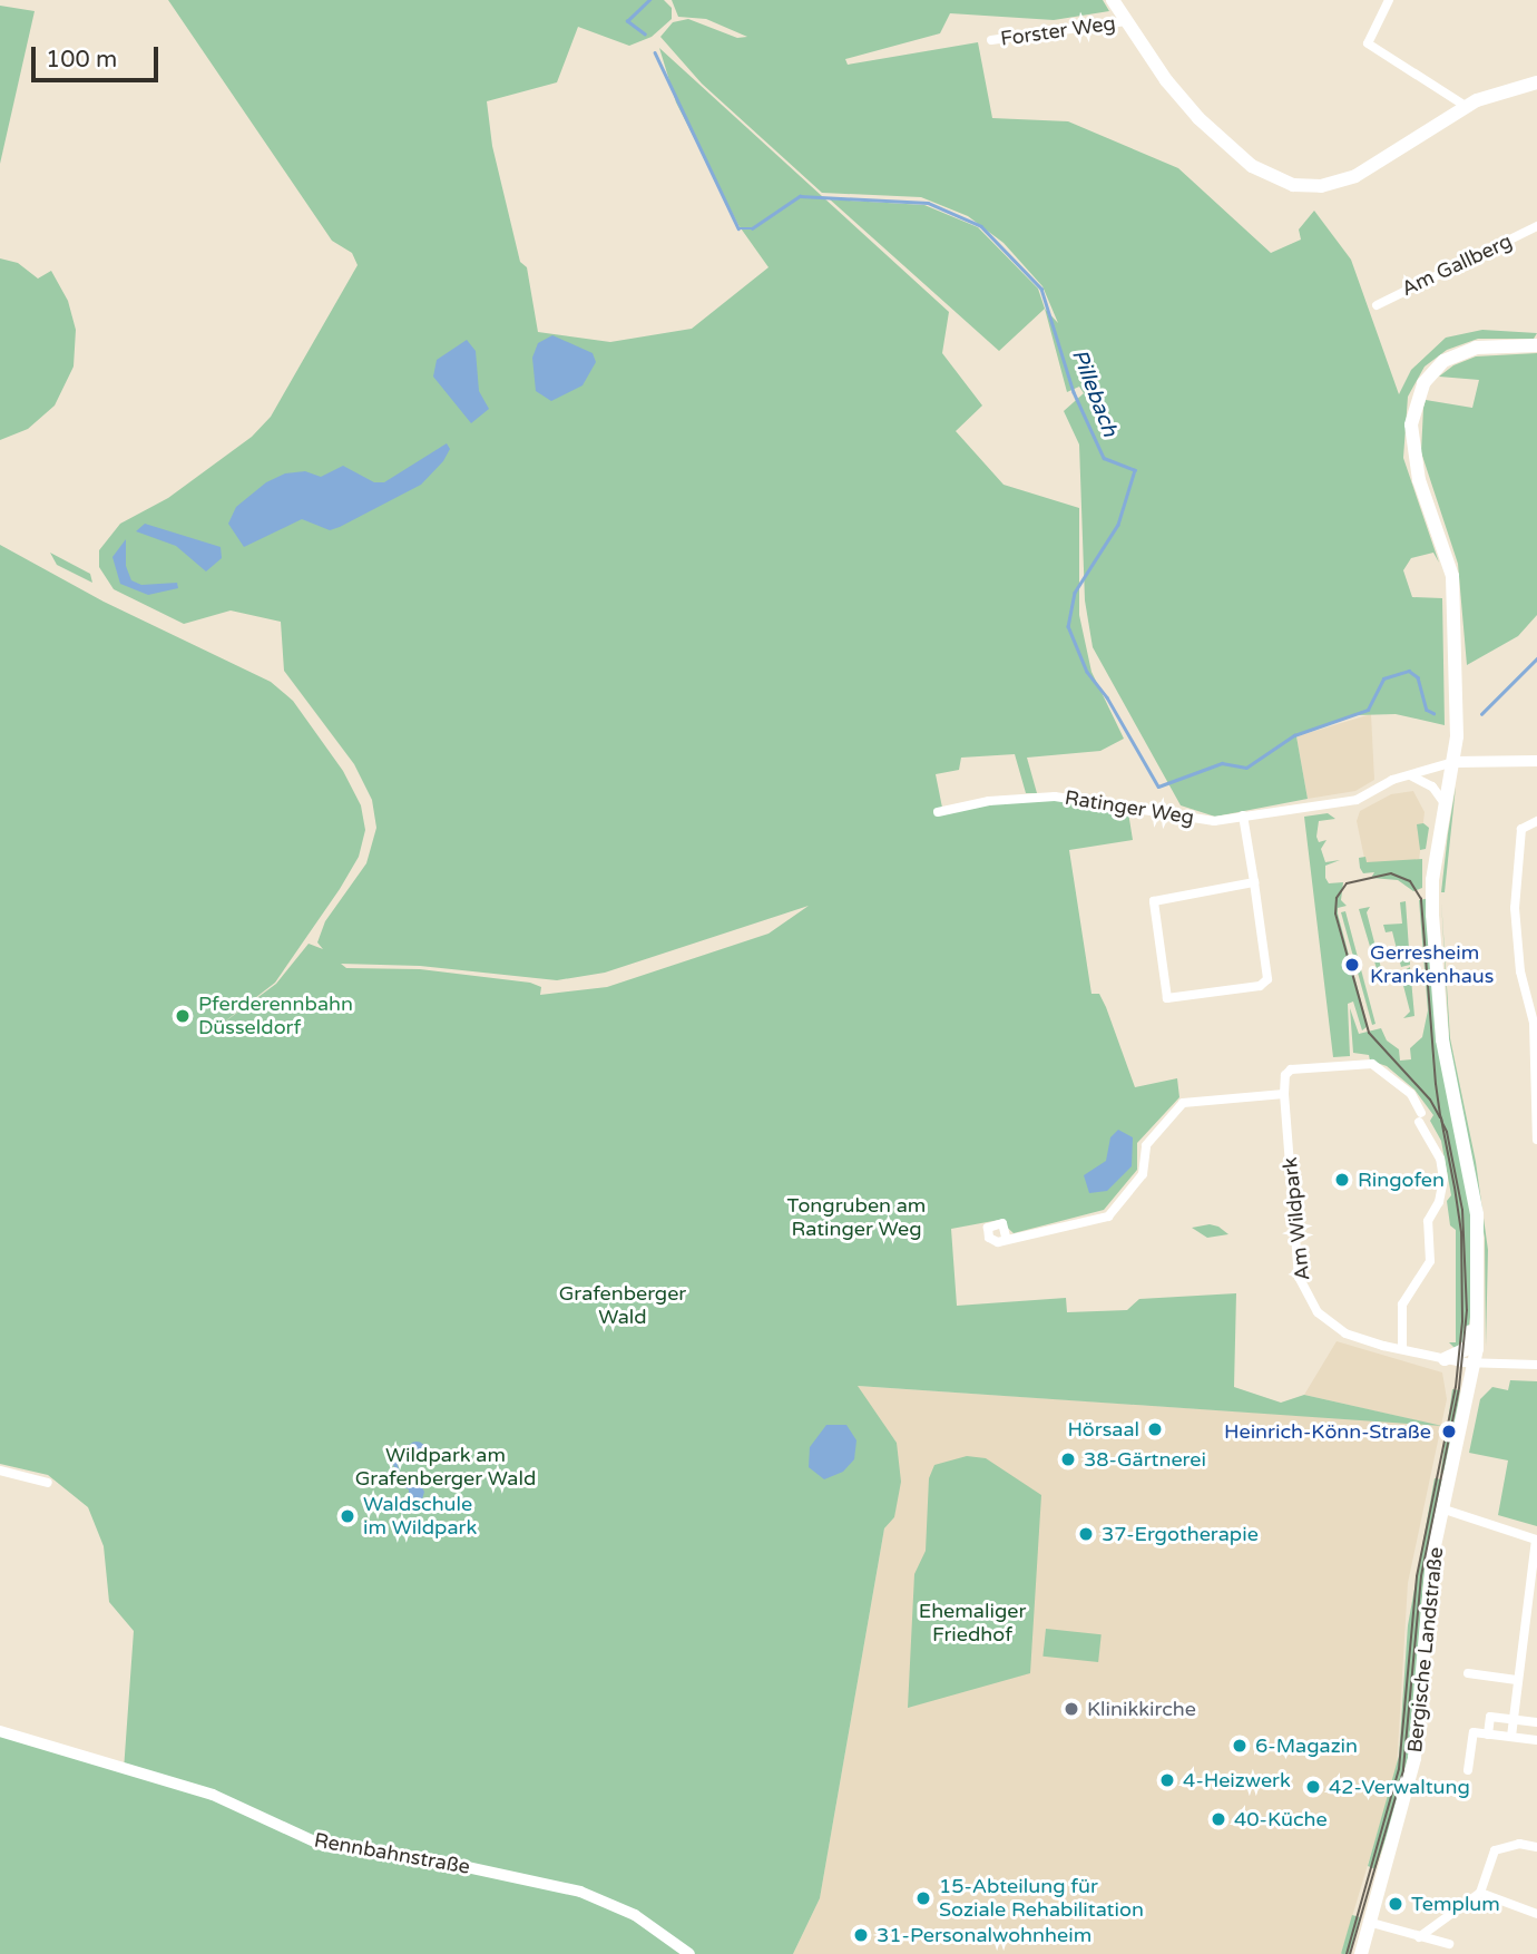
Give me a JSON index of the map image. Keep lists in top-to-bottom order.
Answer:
{
  "streets": {
    "main road": ["Bergische Landstraße"],
    "street": [
      "Forster Weg",
      "Am Gallberg",
      "Ratinger Weg",
      "Am Wildpark",
      "Rennbahnstraße"
    ]
  },
  "crossings": [
    ["Ratinger Weg", "Bergische Landstraße"],
    ["Am Wildpark", "Bergische Landstraße"]
  ],
  "water": ["Pillebach"],
  "parks": [
    "Tongruben am Ratinger Weg",
    "Grafenberger Wald",
    "Wildpark am Grafenberger Wald",
    "Ehemaliger Friedhof"
  ],
  "places": [
    "Gerresheim Krankenhaus",
    "Pferderennbahn Düsseldorf",
    "Ringofen",
    "Hörsaal",
    "Heinrich-Könn-Straße",
    "38-Gärtnerei",
    "Waldschule im Wildpark",
    "37-Ergotherapie",
    "Klinikkirche",
    "6-Magazin",
    "4-Heizwerk",
    "42-Verwaltung",
    "40-Küche",
    "15-Abteilung für Soziale Rehabilitation",
    "Templum",
    "31-Personalwohnheim"
  ],
  "scale_bar": "100 m"
}
